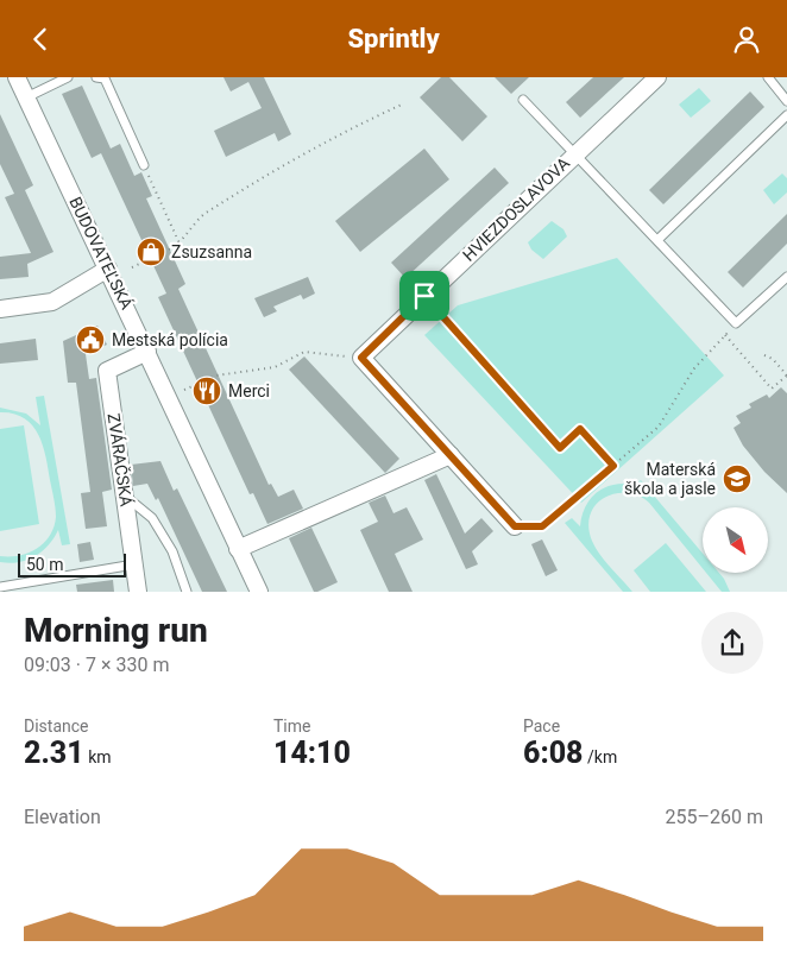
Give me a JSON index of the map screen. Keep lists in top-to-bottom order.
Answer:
{
  "streets": {
    "street": ["HVIEZDOSLAVOVA", "BUDOVATEĽSKÁ", "ZVÁRAČSKÁ"]
  },
  "crossings": [
    ["BUDOVATEĽSKÁ", "ZVÁRAČSKÁ"]
  ],
  "places": {
    "shop": ["Zsuzsanna"],
    "public building": ["Mestská polícia"],
    "restaurant": ["Merci"],
    "school or university": ["Materská škola a jasle"]
  },
  "scale_bar": "50 m",
  "north": "bottom right",
  "page": {
    "header": "Sprintly",
    "scale": "50 m",
    "heading": ["Morning run", "09:03 · 7 × 330 m"],
    "stats": [
      ["Distance", "2.31 km"],
      ["Time", "14:10"],
      ["Pace", "6:08 /km"]
    ],
    "chart": ["Elevation", "255–260 m"]
  }
}
